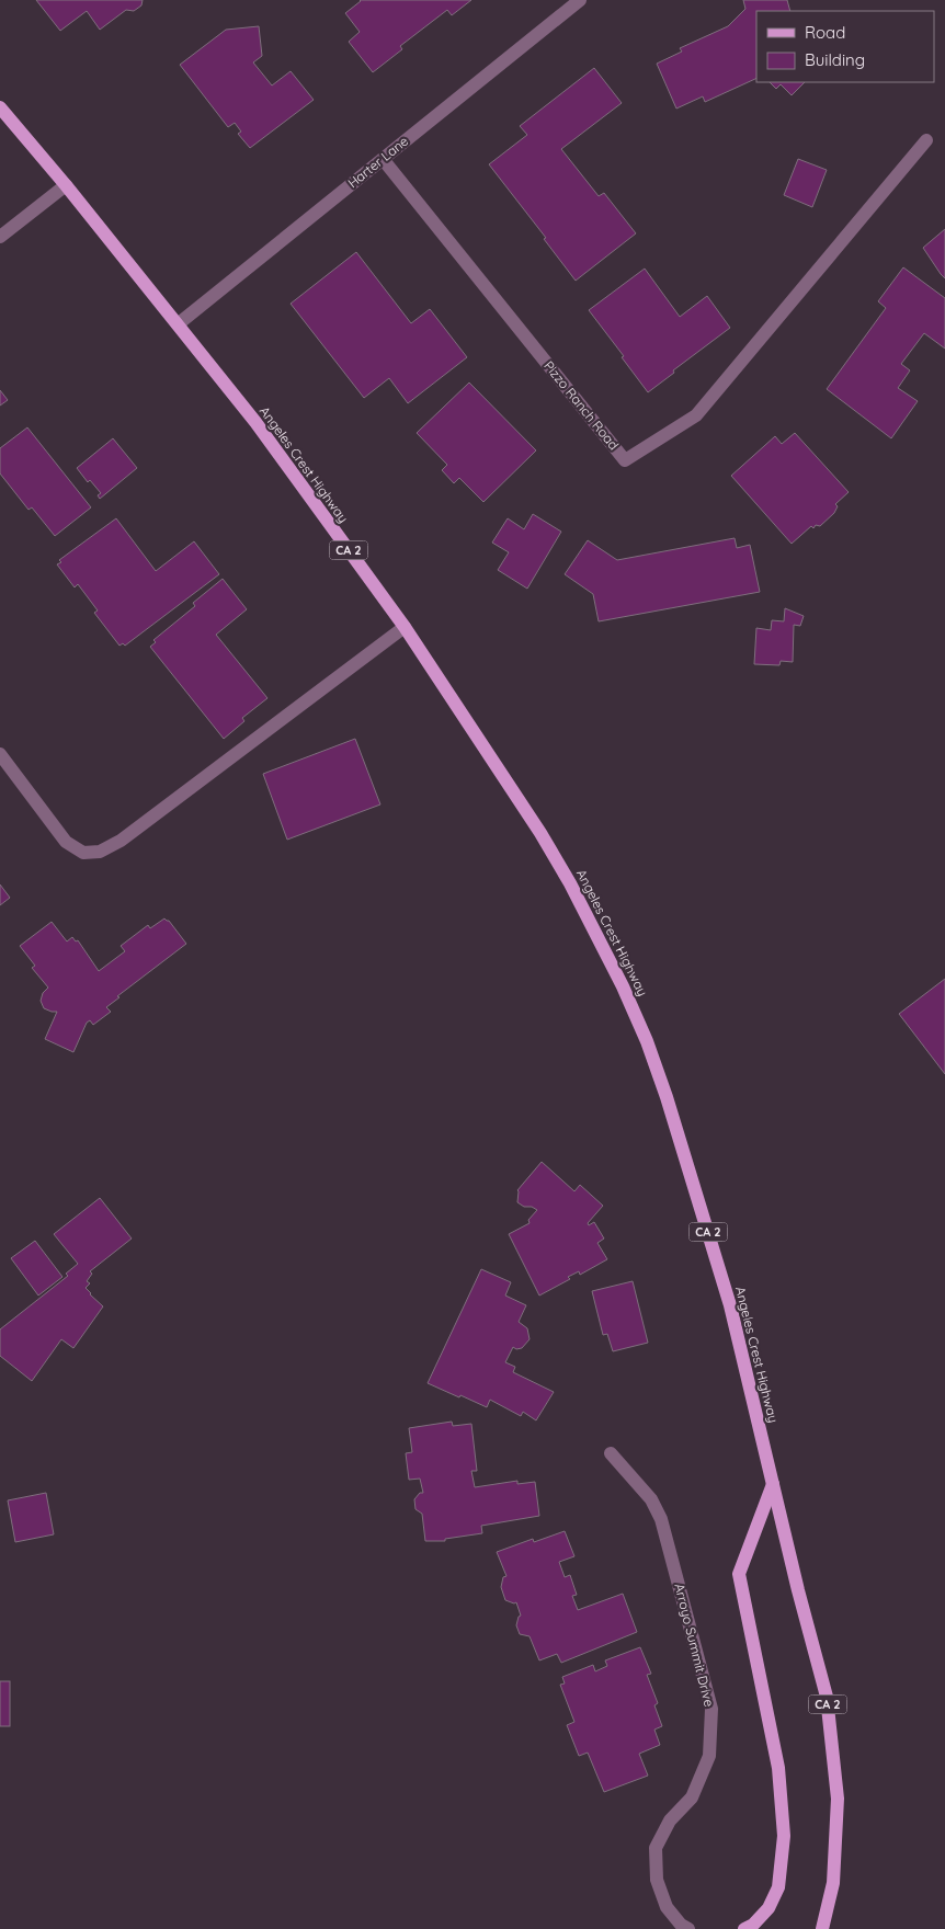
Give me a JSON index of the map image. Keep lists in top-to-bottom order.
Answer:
{
  "streets": {
    "main road": ["Angeles Crest Highway", "CA 2"],
    "street": ["Harter Lane", "Pizzo Ranch Road", "Arroyo Summit Drive"]
  },
  "crossings": [
    ["Harter Lane", "Pizzo Ranch Road"],
    ["Harter Lane", "Angeles Crest Highway"]
  ],
  "legend": ["Road", "Building"]
}
